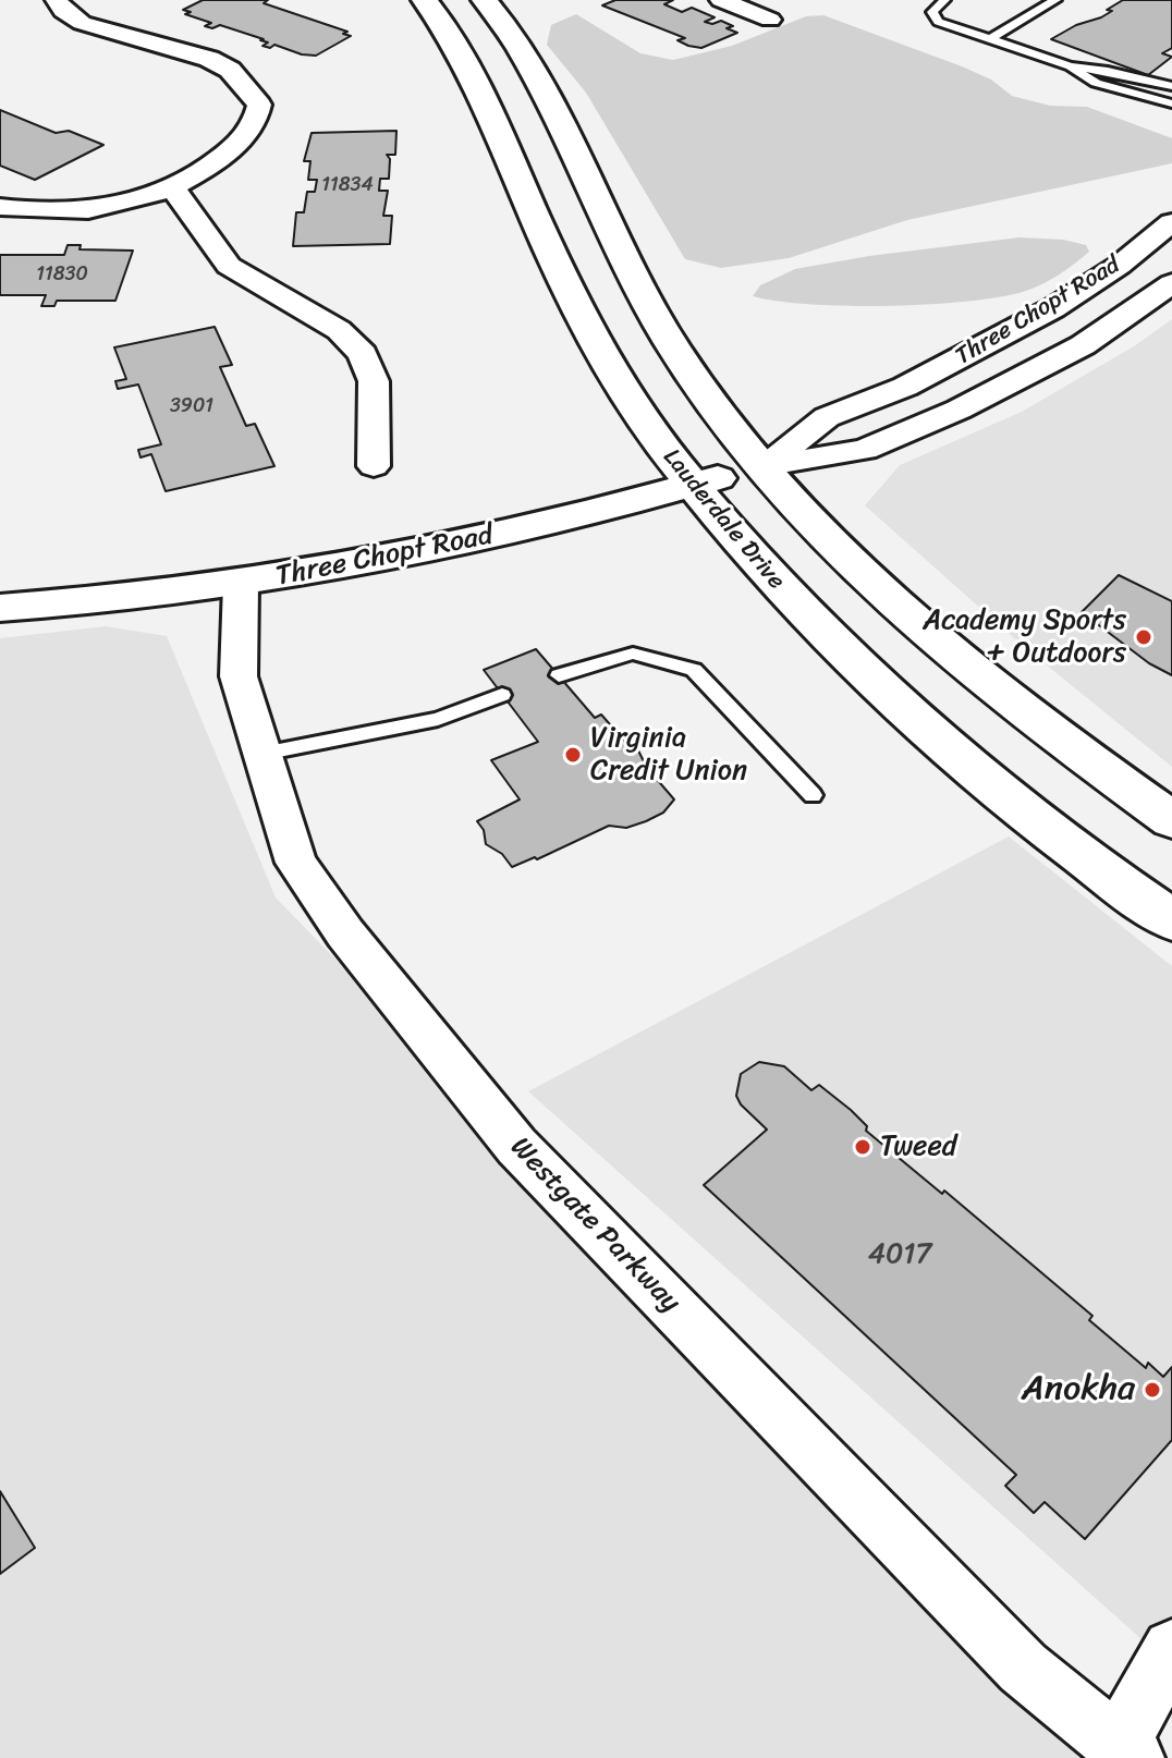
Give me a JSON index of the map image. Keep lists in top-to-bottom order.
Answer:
{
  "streets": {
    "main road": ["Three Chopt Road", "Lauderdale Drive"],
    "street": ["Westgate Parkway"]
  },
  "crossings": [
    ["Three Chopt Road", "Lauderdale Drive"],
    ["Three Chopt Road", "Westgate Parkway"]
  ],
  "places": [
    "Academy Sports + Outdoors",
    "Virginia Credit Union",
    "Tweed",
    "Anokha"
  ],
  "house_numbers": [
    "11834",
    "11830",
    "3901",
    "4017"
  ]
}
